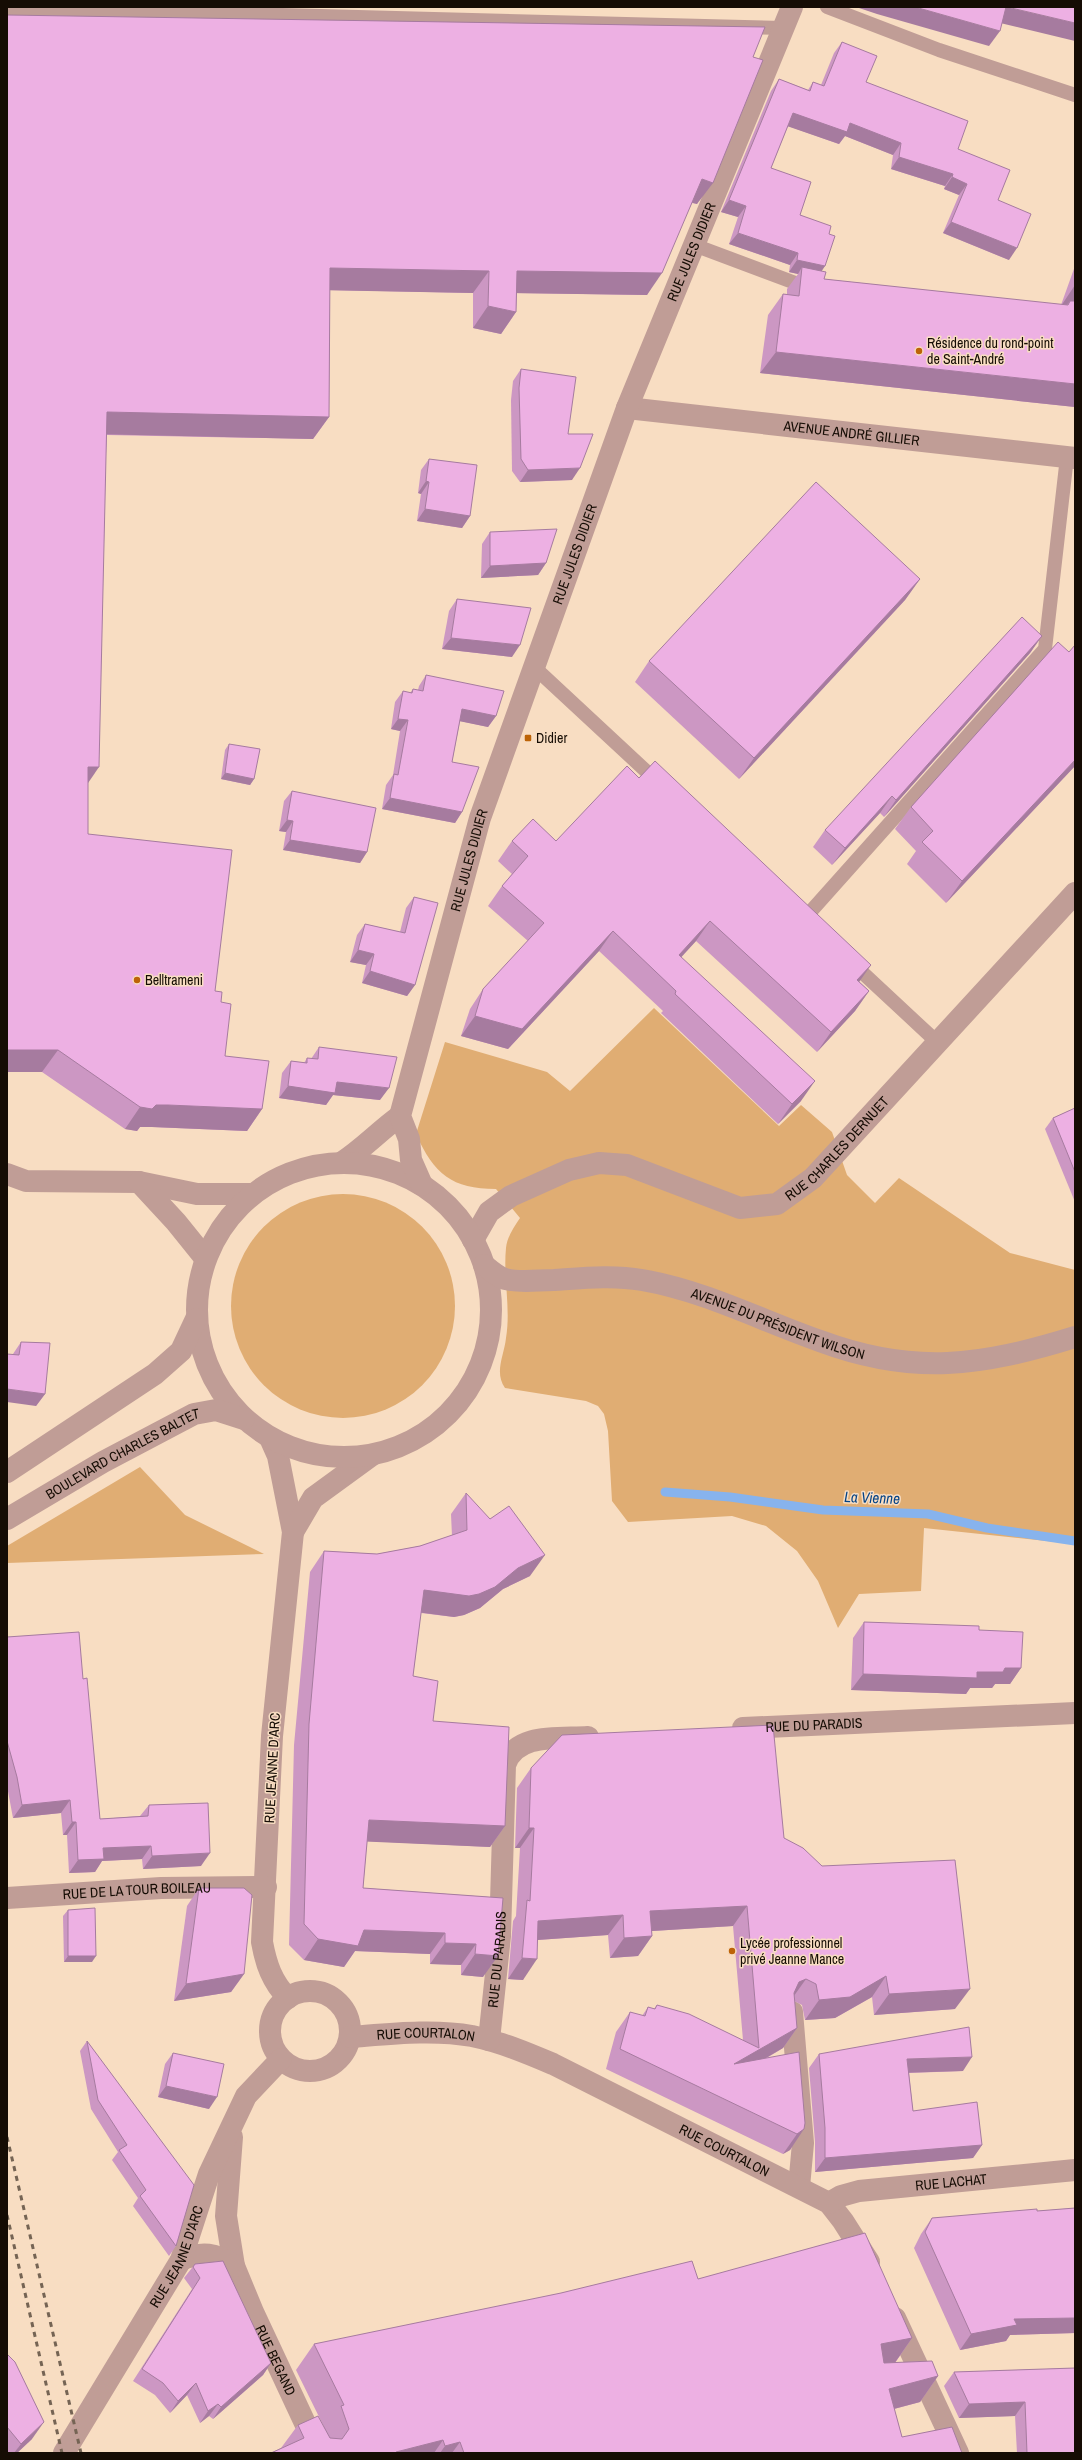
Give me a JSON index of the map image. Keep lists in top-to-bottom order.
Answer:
{
  "streets": {
    "street": [
      "RUE JULES DIDIER",
      "AVENUE ANDRÉ GILLIER",
      "RUE CHARLES DERNUET",
      "AVENUE DU PRÉSIDENT WILSON",
      "BOULEVARD CHARLES BALTET",
      "RUE DU PARADIS",
      "RUE JEANNE D'ARC",
      "RUE DE LA TOUR BOILEAU",
      "RUE COURTALON",
      "RUE LACHAT",
      "RUE BEGAND"
    ]
  },
  "crossings": [
    ["RUE JULES DIDIER", "AVENUE ANDRÉ GILLIER"],
    ["RUE DU PARADIS", "RUE COURTALON"],
    ["RUE JEANNE D'ARC", "RUE DE LA TOUR BOILEAU"],
    ["RUE JEANNE D'ARC", "RUE COURTALON"],
    ["RUE JEANNE D'ARC", "RUE BEGAND"],
    ["RUE COURTALON", "RUE LACHAT"]
  ],
  "water": ["La Vienne"],
  "places": {
    "other": ["Résidence du rond-point de Saint-André", "Belltrameni", "Lycée professionnel privé Jeanne Mance"],
    "transit": ["Didier"]
  }
}
